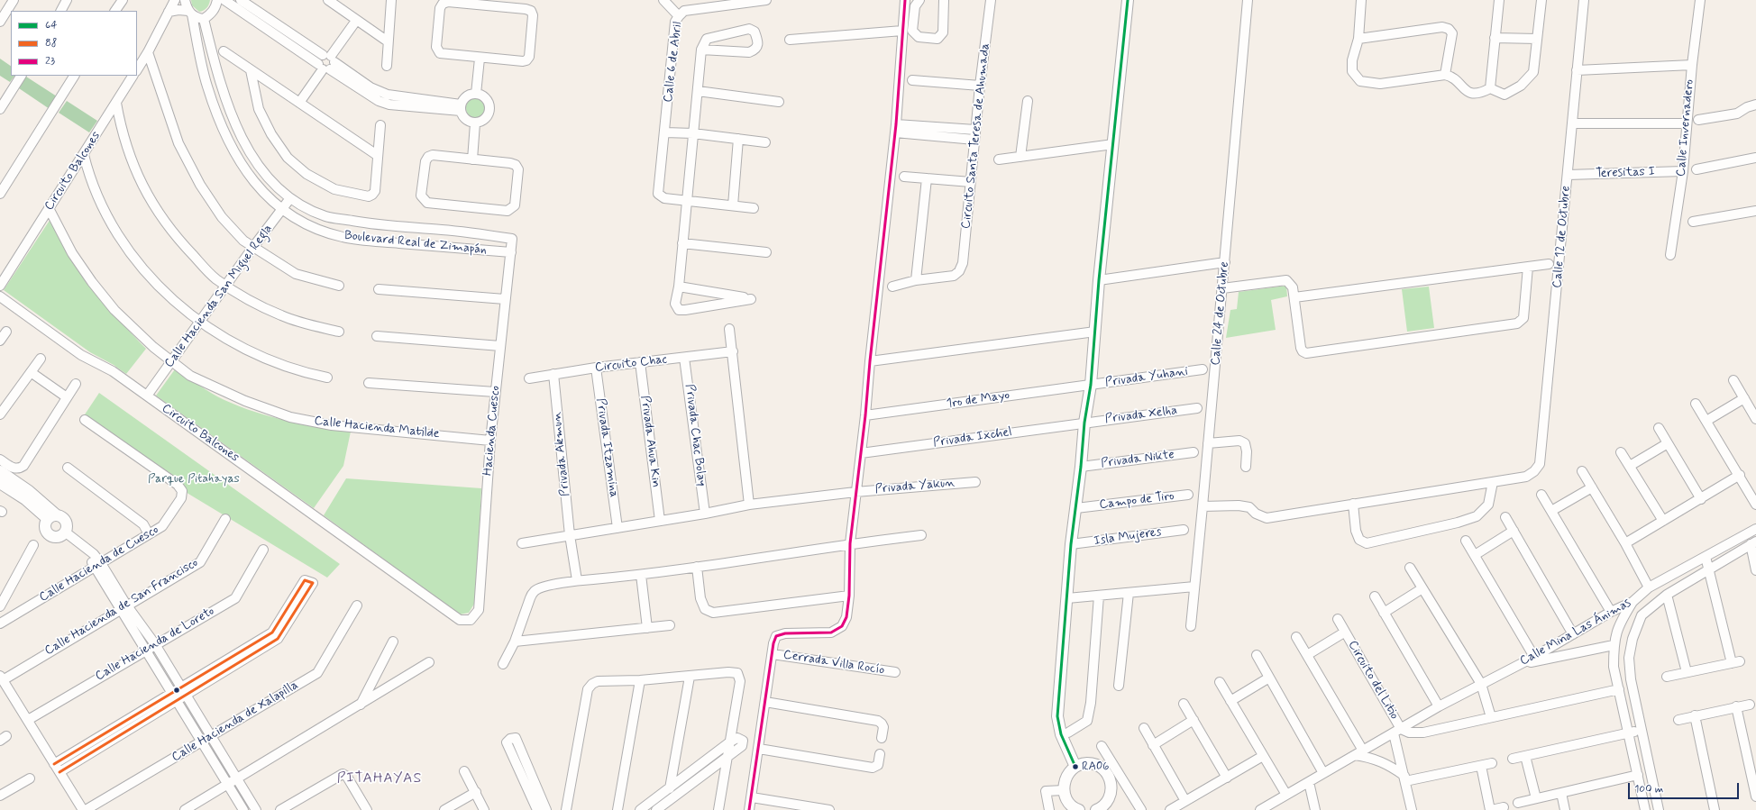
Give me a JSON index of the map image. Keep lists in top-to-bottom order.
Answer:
{
  "streets": {
    "street": [
      "Calle 6 de Abril",
      "Calle Invernadero",
      "Circuito Santa Teresa de Ahumada",
      "Circuito Balcones",
      "Teresitas I",
      "Calle 12 de Octubre",
      "Boulevard Real de Zimapán",
      "Calle Hacienda San Miguel Regla",
      "Calle 24 de Octubre",
      "Circuito Chac",
      "Privada Yuhani",
      "1ro de Mayo",
      "Privada Xelha",
      "Calle Hacienda Matilde",
      "Hacienda Cuesco",
      "Privada Chac Bolay",
      "Privada Ixchel",
      "Privada Ahua Kin",
      "Privada Itzamina",
      "Privada Akmun",
      "Privada Nikte",
      "Privada Yakun",
      "Campo de Tiro",
      "Isla Mujeres",
      "Calle Hacienda de Cuesco",
      "Calle Hacienda de San Francisco",
      "Calle Mina Las Ánimas",
      "Calle Hacienda de Loreto",
      "Cerrada Villa Rocío",
      "Circuito del Litio",
      "Calle Hacienda de Xalapilla"
    ]
  },
  "crossings": [
    ["Calle Invernadero", "Teresitas I"],
    ["Circuito Balcones", "Calle Hacienda San Miguel Regla"],
    ["Circuito Balcones", "Calle Hacienda Matilde"],
    ["Circuito Balcones", "Hacienda Cuesco"],
    ["Teresitas I", "Calle 12 de Octubre"],
    ["Boulevard Real de Zimapán", "Calle Hacienda San Miguel Regla"],
    ["Boulevard Real de Zimapán", "Hacienda Cuesco"],
    ["Calle Hacienda San Miguel Regla", "Calle Hacienda Matilde"],
    ["Circuito Chac", "Privada Chac Bolay"],
    ["Circuito Chac", "Privada Ahua Kin"],
    ["Circuito Chac", "Privada Itzamina"],
    ["Circuito Chac", "Privada Akmun"],
    ["Privada Yuhani", "1ro de Mayo"],
    ["Privada Xelha", "Privada Ixchel"],
    ["Calle Hacienda Matilde", "Hacienda Cuesco"],
    ["Privada Chac Bolay", "Privada Yakun"],
    ["Privada Ahua Kin", "Privada Yakun"],
    ["Privada Itzamina", "Privada Yakun"],
    ["Privada Akmun", "Privada Yakun"],
    ["Calle Mina Las Ánimas", "Circuito del Litio"]
  ],
  "districts": ["PITAHAYAS"],
  "parks": ["Parque Pitahayas"],
  "places": ["RA06"],
  "lines": ["transit line 64", "transit line 23", "transit line 88"],
  "legend": ["64", "88", "23"],
  "scale_bar": "100 m"
}
